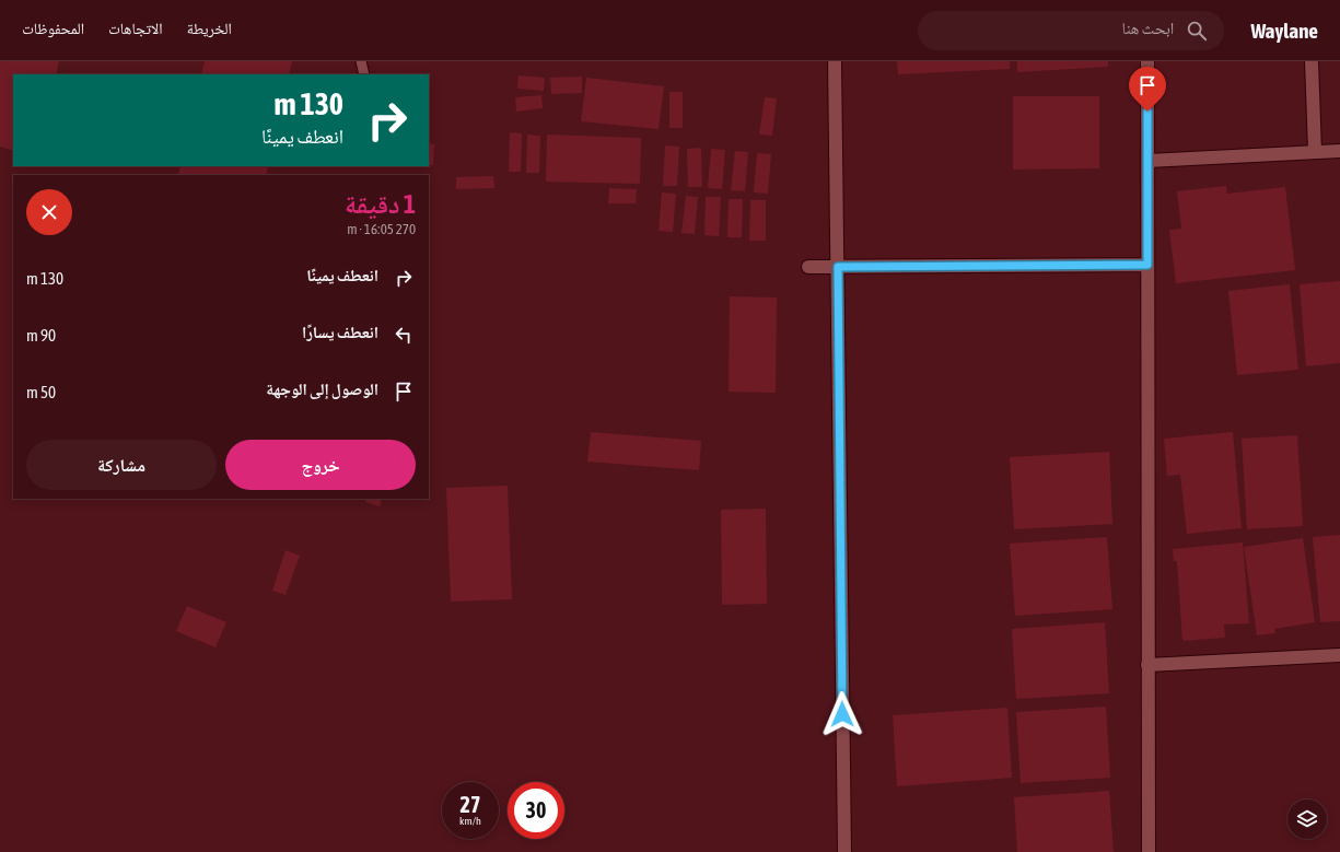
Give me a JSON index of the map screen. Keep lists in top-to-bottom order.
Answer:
{
  "page": {
    "header": "Waylane",
    "search": "ابحث هنا",
    "nav": ["الخريطة", "الاتجاهات", "المحفوظات"],
    "turn": ["130 m", "انعطف يمينًا"],
    "heading": ["1 دقيقة", "270 m · 16:05"],
    "list": [
      {
        "name": "انعطف يمينًا",
        "value": "130 m"
      },
      {
        "name": "انعطف يسارًا",
        "value": "90 m"
      },
      {
        "name": "الوصول إلى الوجهة",
        "value": "50 m"
      }
    ],
    "buttons": ["خروج", "مشاركة"],
    "speed": "27 km/h",
    "limit": "30"
  }
}
